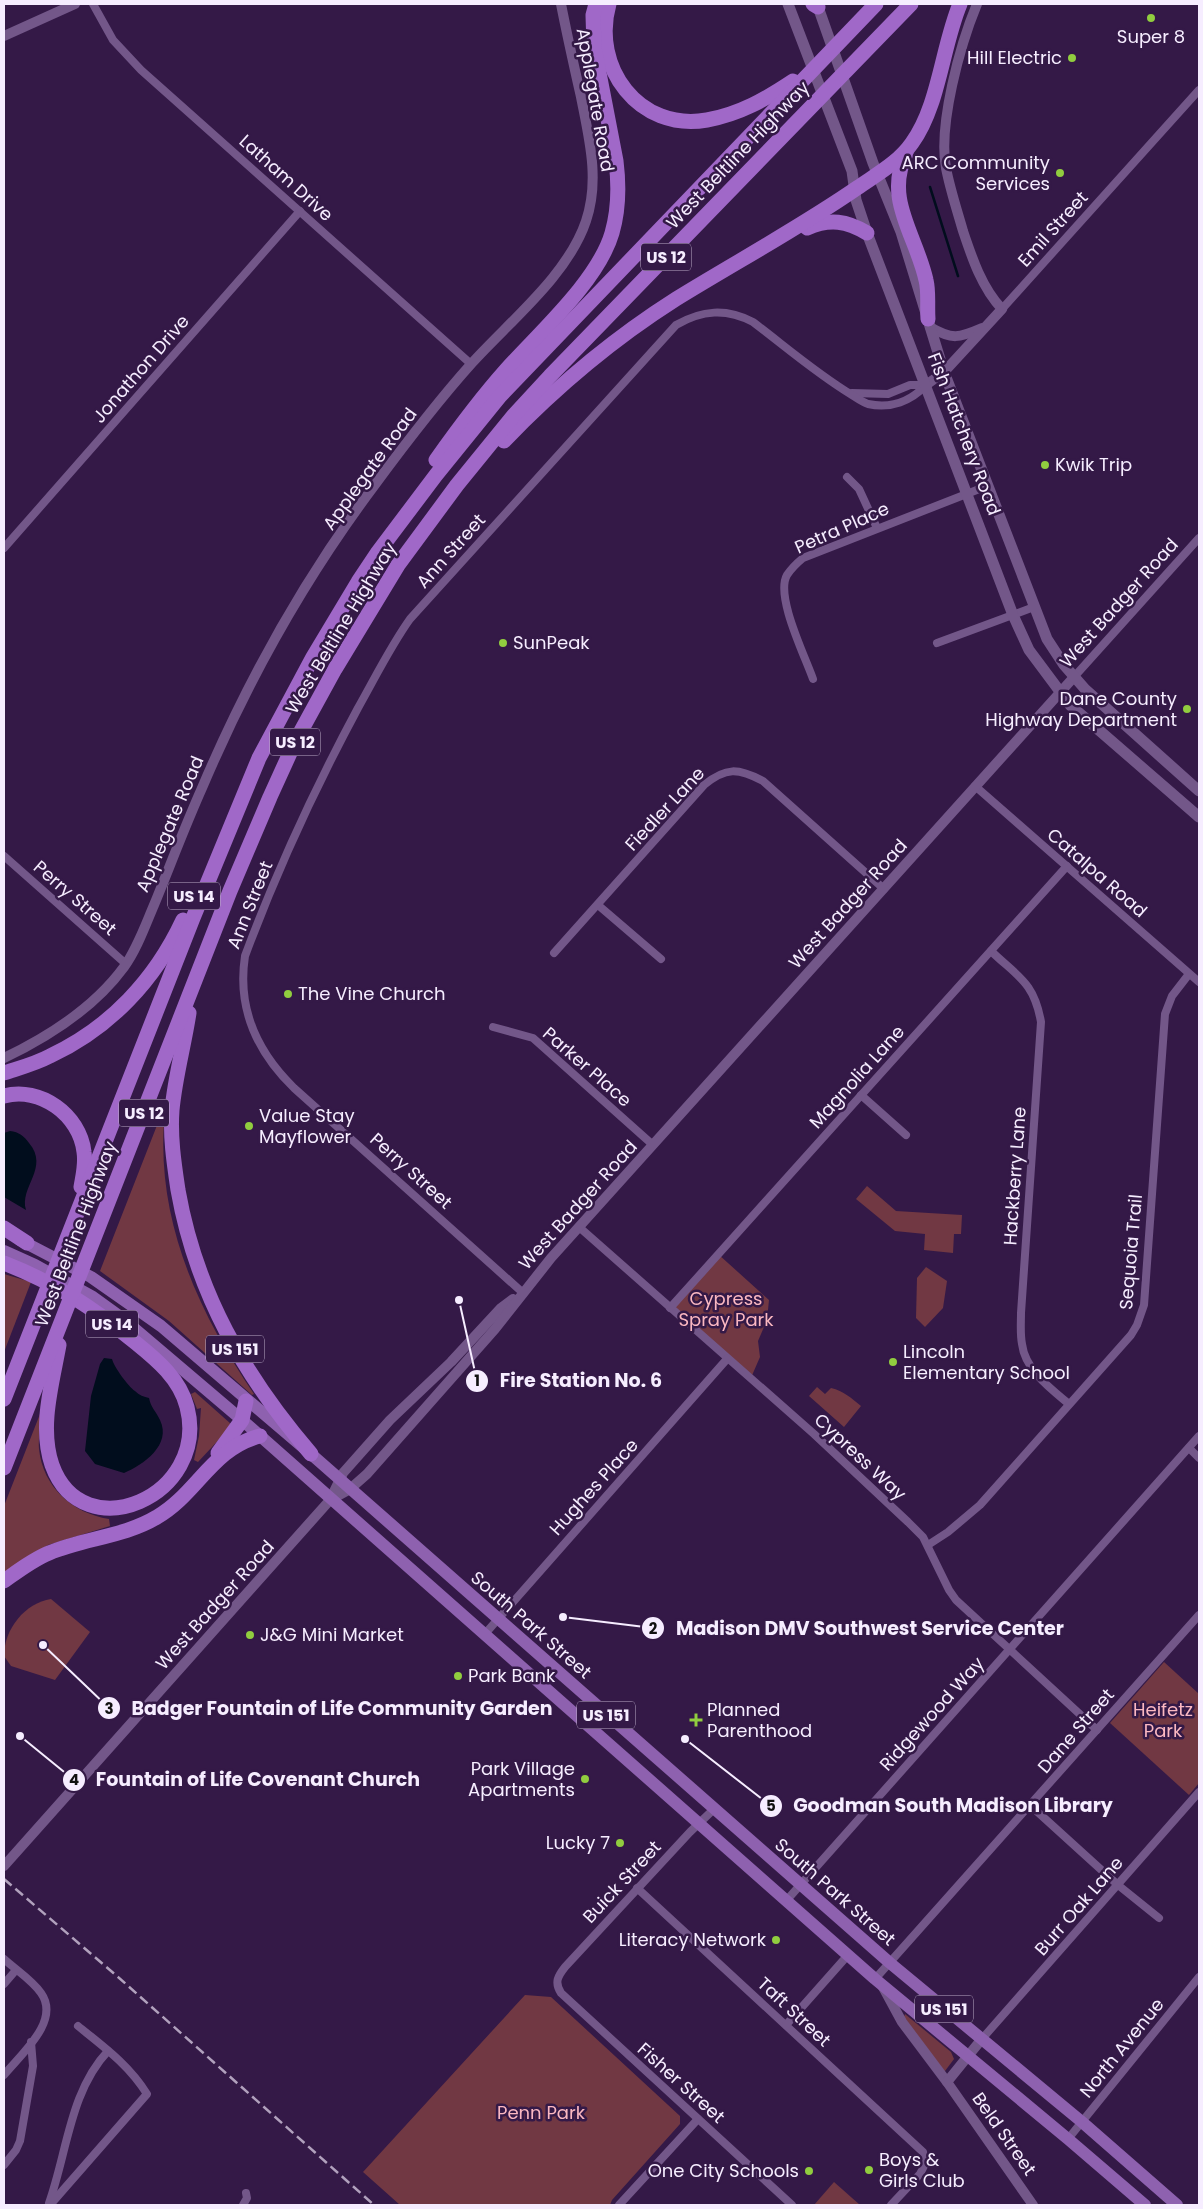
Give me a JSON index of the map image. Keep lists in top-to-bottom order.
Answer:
{
  "streets": {
    "highway": [
      "West Beltline Highway",
      "US 12",
      "US 14",
      "US 151"
    ],
    "main road": ["Fish Hatchery Road", "South Park Street"],
    "street": [
      "Applegate Road",
      "Latham Drive",
      "Emil Street",
      "Jonathon Drive",
      "Petra Place",
      "Ann Street",
      "West Badger Road",
      "Fiedler Lane",
      "Catalpa Road",
      "Perry Street",
      "Parker Place",
      "Magnolia Lane",
      "Hackberry Lane",
      "Sequoia Trail",
      "Cypress Way",
      "Hughes Place",
      "Ridgewood Way",
      "Dane Street",
      "Buick Street",
      "Burr Oak Lane",
      "Taft Street",
      "North Avenue",
      "Fisher Street",
      "Beld Street"
    ]
  },
  "crossings": [
    ["Applegate Road", "Latham Drive"],
    ["Applegate Road", "Perry Street"],
    ["West Beltline Highway", "US 14"],
    ["West Beltline Highway", "US 151"],
    ["Latham Drive", "Jonathon Drive"],
    ["Emil Street", "Fish Hatchery Road"],
    ["Emil Street", "Ann Street"],
    ["Fish Hatchery Road", "Petra Place"],
    ["Fish Hatchery Road", "Ann Street"],
    ["Fish Hatchery Road", "West Badger Road"],
    ["Ann Street", "Perry Street"],
    ["West Badger Road", "Fiedler Lane"],
    ["West Badger Road", "Catalpa Road"],
    ["West Badger Road", "Perry Street"],
    ["West Badger Road", "Parker Place"],
    ["West Badger Road", "US 151"],
    ["West Badger Road", "Cypress Way"],
    ["West Badger Road", "South Park Street"],
    ["Catalpa Road", "Magnolia Lane"],
    ["Catalpa Road", "Sequoia Trail"],
    ["Magnolia Lane", "Hackberry Lane"],
    ["Magnolia Lane", "Cypress Way"],
    ["Hackberry Lane", "Sequoia Trail"],
    ["Sequoia Trail", "Cypress Way"],
    ["US 151", "Hughes Place"],
    ["US 151", "South Park Street"],
    ["US 151", "Ridgewood Way"],
    ["US 151", "Dane Street"],
    ["US 151", "Buick Street"],
    ["US 151", "North Avenue"],
    ["US 151", "Beld Street"],
    ["Cypress Way", "Hughes Place"],
    ["Cypress Way", "Ridgewood Way"],
    ["Cypress Way", "Dane Street"],
    ["Hughes Place", "South Park Street"],
    ["South Park Street", "Ridgewood Way"],
    ["South Park Street", "Dane Street"],
    ["South Park Street", "Buick Street"],
    ["South Park Street", "Burr Oak Lane"],
    ["South Park Street", "North Avenue"],
    ["Dane Street", "Beld Street"],
    ["Buick Street", "Taft Street"],
    ["Buick Street", "Fisher Street"]
  ],
  "parks": ["Cypress Spray Park", "Heifetz Park", "Penn Park"],
  "places": {
    "other": [
      "Super 8",
      "Hill Electric",
      "ARC Community Services",
      "Kwik Trip",
      "SunPeak",
      "Dane County Highway Department",
      "The Vine Church",
      "Value Stay Mayflower",
      "Fire Station No. 6",
      "Lincoln Elementary School",
      "Madison DMV Southwest Service Center",
      "J&G Mini Market",
      "Badger Fountain of Life Community Garden",
      "Park Bank",
      "Fountain of Life Covenant Church",
      "Goodman South Madison Library",
      "Park Village Apartments",
      "Lucky 7",
      "Literacy Network",
      "Boys & Girls Club",
      "One City Schools"
    ],
    "health": ["Planned Parenthood"]
  }
}
